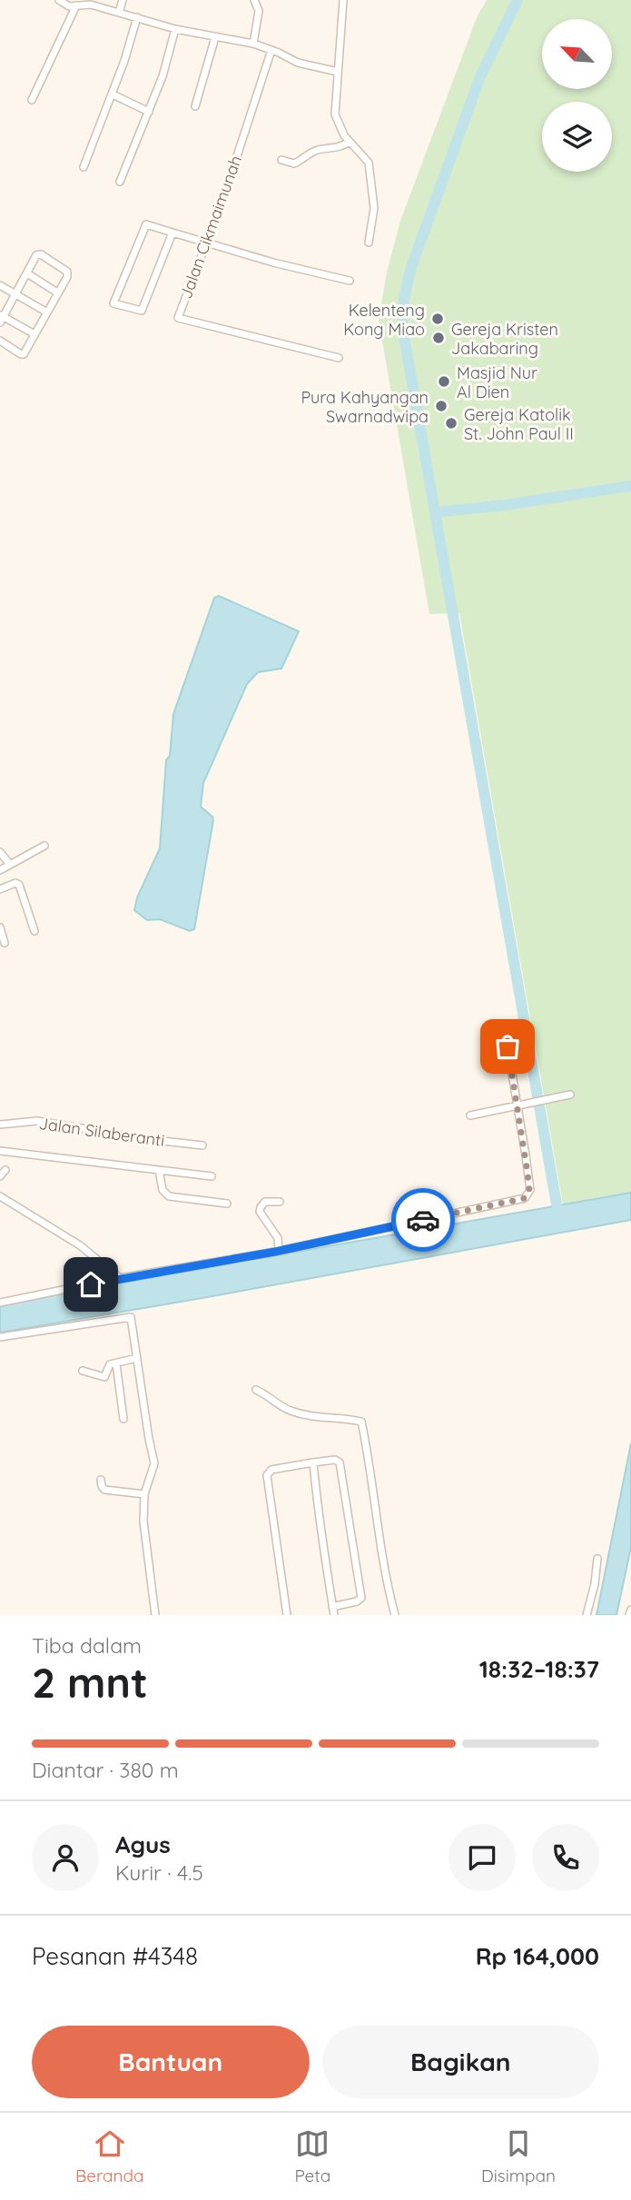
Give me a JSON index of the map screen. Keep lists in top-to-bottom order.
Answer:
{
  "streets": {
    "street": ["Jalan Cikmaimunah", "Jalan Silaberanti"]
  },
  "places": [
    "Kelenteng Kong Miao",
    "Gereja Kristen Jakabaring",
    "Masjid Nur Al Dien",
    "Pura Kahyangan Swarnadwipa",
    "Gereja Katolik St. John Paul II"
  ],
  "north": "top left",
  "page": {
    "heading": ["2 mnt", "Tiba dalam", "18:32–18:37"],
    "panel": [
      "Agus",
      "Kurir · 4.5",
      "Pesanan #4348",
      "Rp 164,000"
    ],
    "bar": "Diantar · 380 m",
    "buttons": ["Bantuan", "Bagikan"],
    "tabs": ["Beranda", "Peta", "Disimpan"]
  }
}
